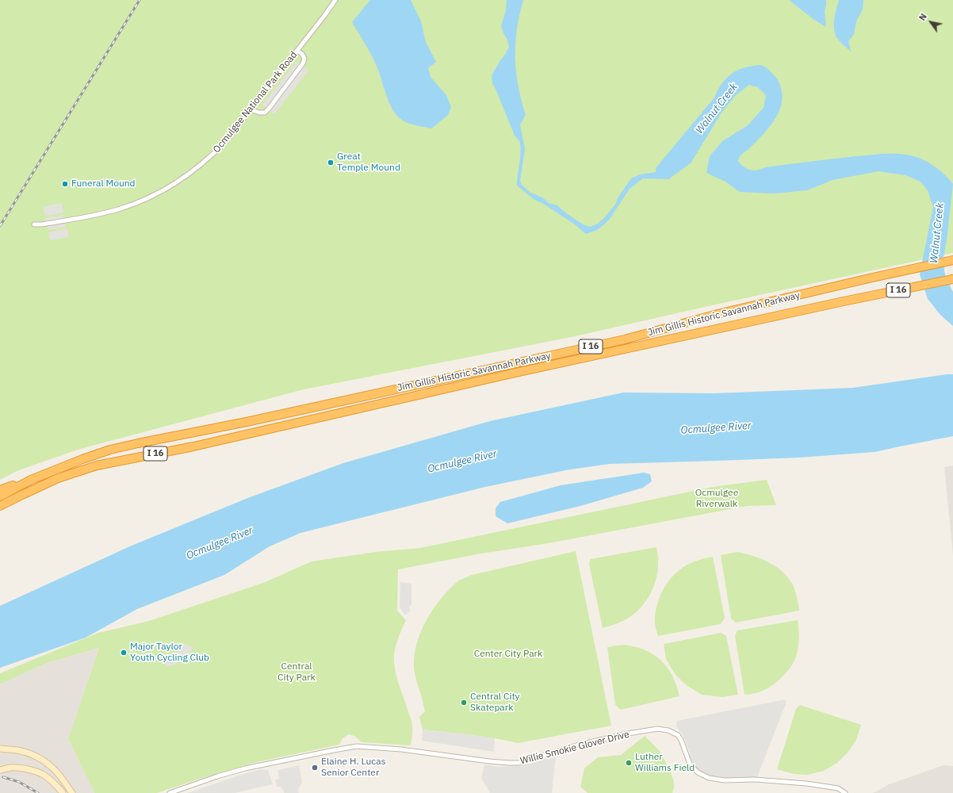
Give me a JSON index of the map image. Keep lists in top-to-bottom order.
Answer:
{
  "streets": {
    "highway": ["I 16", "Jim Gillis Historic Savannah Parkway"],
    "street": ["Ocmulgee National Park Road", "Willie Smokie Glover Drive"]
  },
  "water": ["Walnut Creek", "Ocmulgee River"],
  "parks": ["Ocmulgee Riverwalk", "Center City Park", "Central City Park"],
  "places": [
    "Great Temple Mound",
    "Funeral Mound",
    "Major Taylor Youth Cycling Club",
    "Central City Skatepark",
    "Luther Williams Field",
    "Elaine H. Lucas Senior Center"
  ],
  "north": "top left"
}
